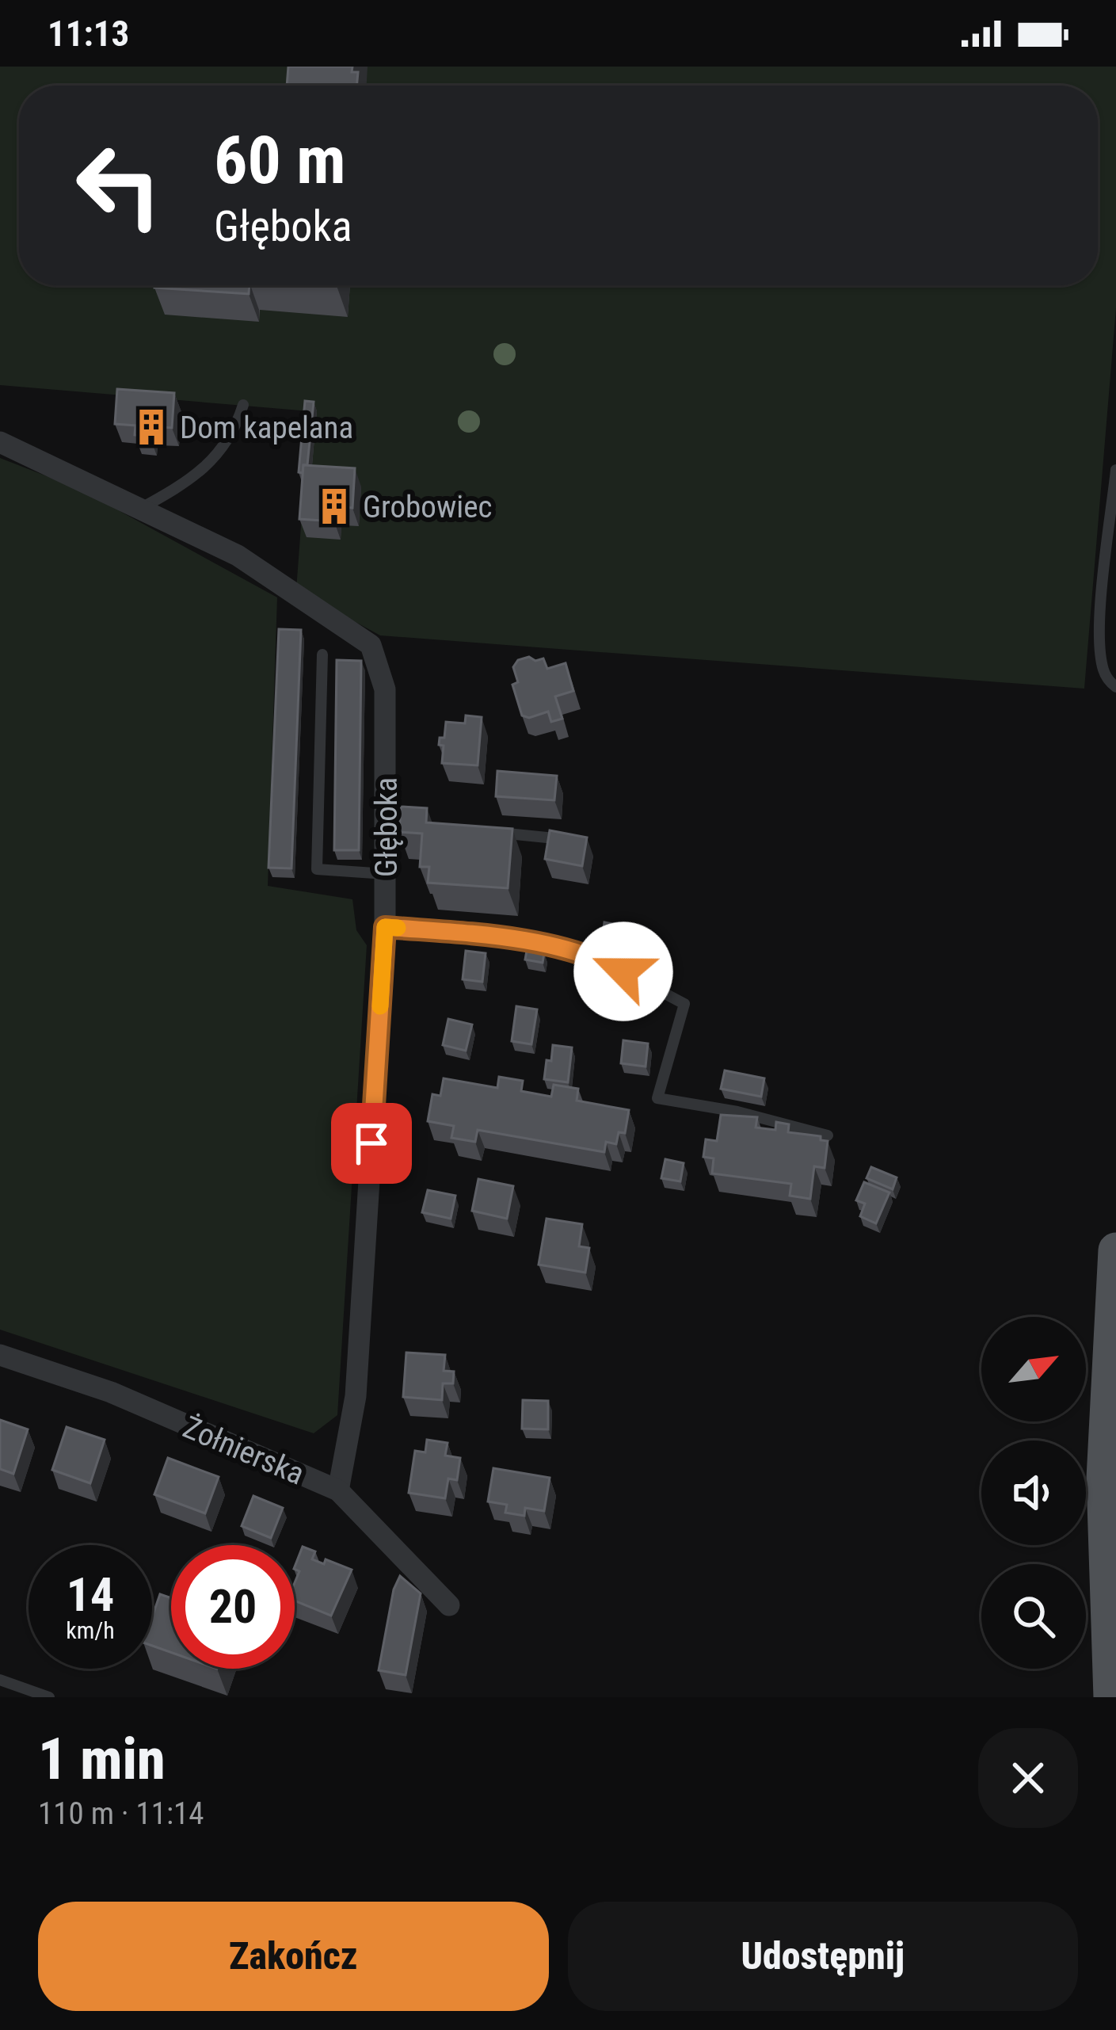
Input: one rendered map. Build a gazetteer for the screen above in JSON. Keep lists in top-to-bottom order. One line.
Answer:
{"streets":{"street":["Głęboka","Żołnierska"]},"crossings":[["Głęboka","Żołnierska"]],"places":{"building":["Dom kapelana","Grobowiec"]},"north":"top right","page":{"status":"11:13","turn":["60 m","Głęboka"],"speed":"14 km/h","limit":"20","heading":["1 min","110 m · 11:14"],"buttons":["Zakończ","Udostępnij"]}}
